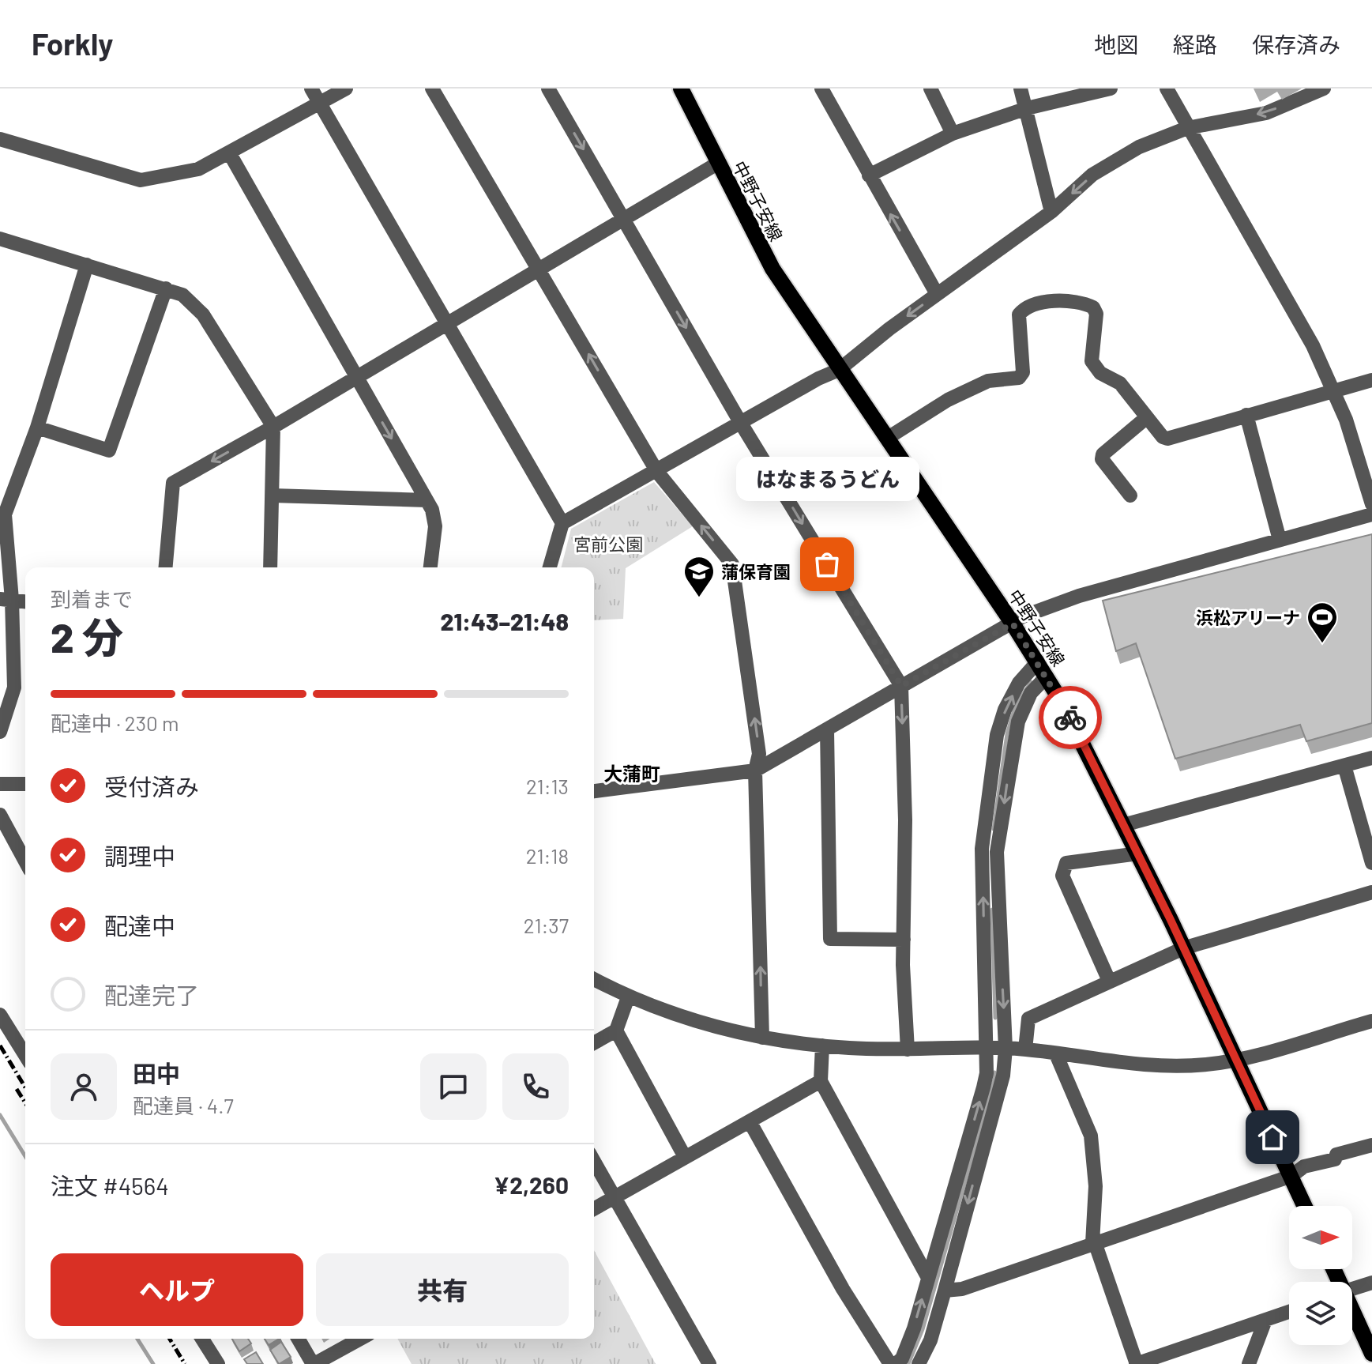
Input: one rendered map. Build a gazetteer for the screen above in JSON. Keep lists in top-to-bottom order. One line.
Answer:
{"streets":{"main road":["中野子安線"]},"districts":["大蒲町"],"parks":["宮前公園"],"places":{"other":["はなまるうどん"],"school or university":["蒲保育園"],"sports":["浜松アリーナ"]},"north":"right","page":{"header":"Forkly","nav":["地図","経路","保存済み"],"bubble":"はなまるうどん","heading":["2 分","到着まで","21:43–21:48"],"panel":["田中","配達員 · 4.7","注文 #4564","¥2,260"],"bar":"配達中 · 230 m","list":[["受付済み","21:13"],["調理中","21:18"],["配達中","21:37"],"配達完了"],"buttons":["ヘルプ","共有"]}}
